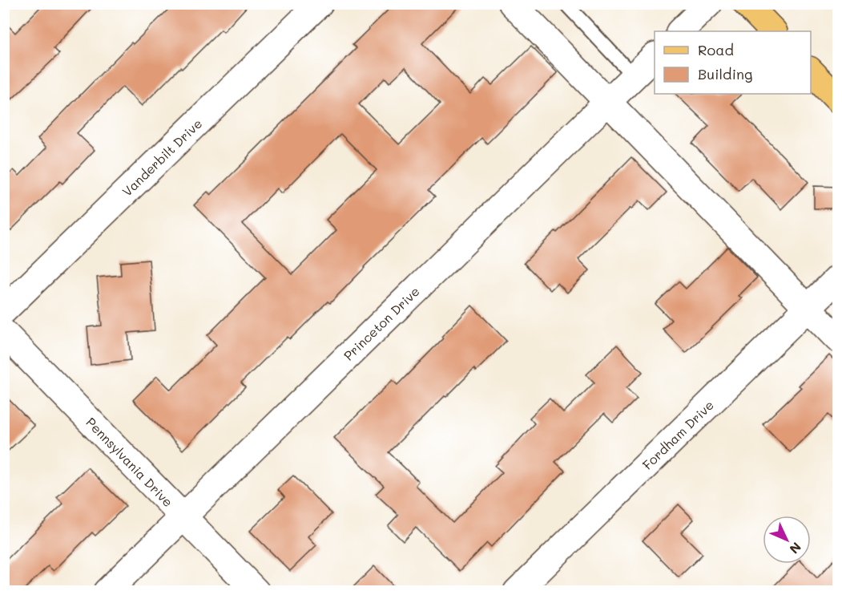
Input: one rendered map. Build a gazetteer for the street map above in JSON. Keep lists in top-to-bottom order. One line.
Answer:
{"streets":{"street":["Vanderbilt Drive","Princeton Drive","Fordham Drive","Pennsylvania Drive"]},"crossings":[["Princeton Drive","Pennsylvania Drive"]],"legend":["Road","Building"],"north":"bottom right"}
